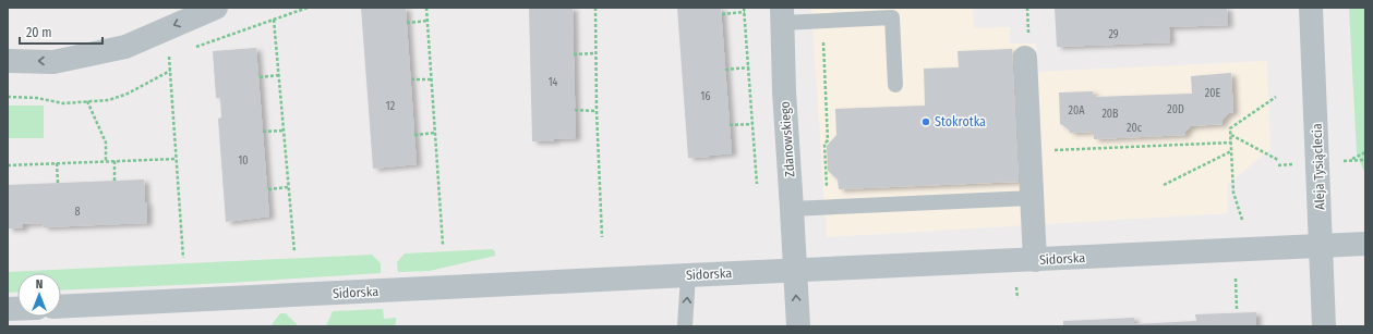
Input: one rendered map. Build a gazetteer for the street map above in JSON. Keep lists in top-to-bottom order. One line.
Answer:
{"streets":{"street":["Zdanowskiego","Aleja Tysiąclecia","Sidorska"]},"crossings":[["Zdanowskiego","Sidorska"],["Aleja Tysiąclecia","Sidorska"]],"places":["Stokrotka"],"house_numbers":["29","14","20E","16","12","20D","20A","20B","20c","10","8"],"scale_bar":"20 m","north":"top"}
